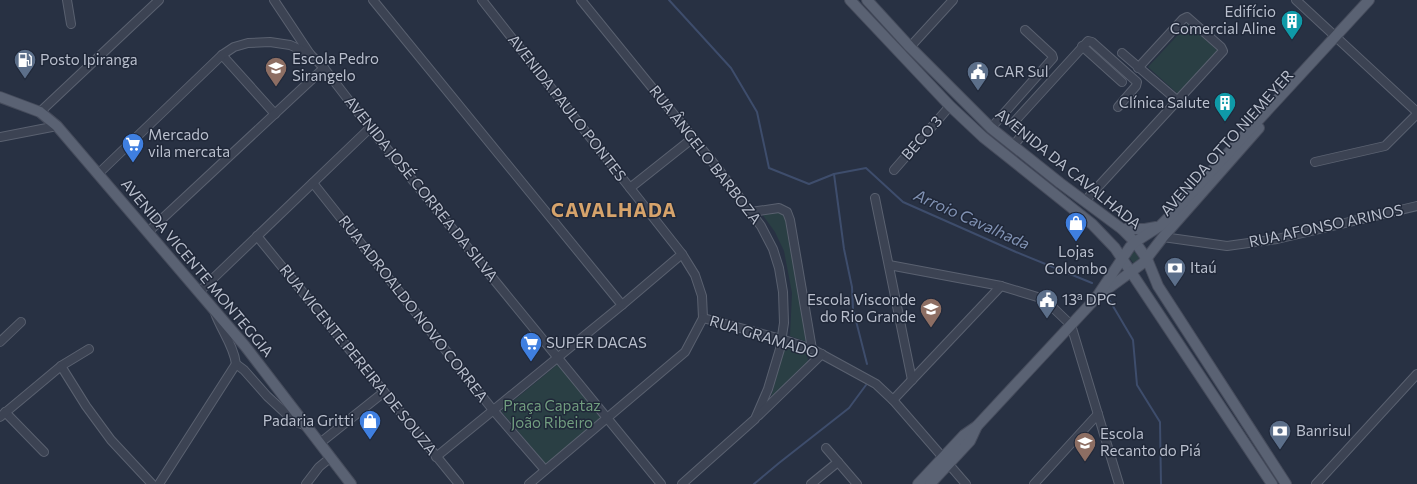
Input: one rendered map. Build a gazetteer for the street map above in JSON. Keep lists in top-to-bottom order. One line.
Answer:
{"streets":{"main road":["AVENIDA OTTO NIEMEYER","AVENIDA DA CAVALHADA","AVENIDA VICENTE MONTEGGIA"],"street":["AVENIDA PAULO PONTES","BECO 3","RUA ÂNGELO BARBOZA","AVENIDA JOSÉ CORREA DA SILVA","RUA AFONSO ARINOS","RUA ADROALDO NOVO CORREA","RUA GRAMADO","RUA VICENTE PEREIRA DE SOUZA"]},"crossings":[["AVENIDA PAULO PONTES","RUA GRAMADO"],["BECO 3","AVENIDA DA CAVALHADA"],["AVENIDA OTTO NIEMEYER","AVENIDA DA CAVALHADA"],["AVENIDA OTTO NIEMEYER","RUA AFONSO ARINOS"],["AVENIDA OTTO NIEMEYER","RUA GRAMADO"],["RUA ÂNGELO BARBOZA","RUA GRAMADO"],["AVENIDA JOSÉ CORREA DA SILVA","AVENIDA VICENTE MONTEGGIA"]],"districts":["CAVALHADA"],"water":["Arroio Cavalhada"],"parks":["Praça Capataz João Ribeiro"],"places":{"building":["Edifício Comercial Aline","Clínica Salute"],"fuel station":["Posto Ipiranga"],"school or university":["Escola Pedro Sirangelo","Escola Visconde do Rio Grande","Escola Recanto do Piá"],"public building":["CAR Sul","13ª DPC"],"supermarket":["Mercado vila mercata","SUPER DACAS"],"shop":["Lojas Colombo","Padaria Gritti"],"bank":["Itaú","Banrisul"]}}
